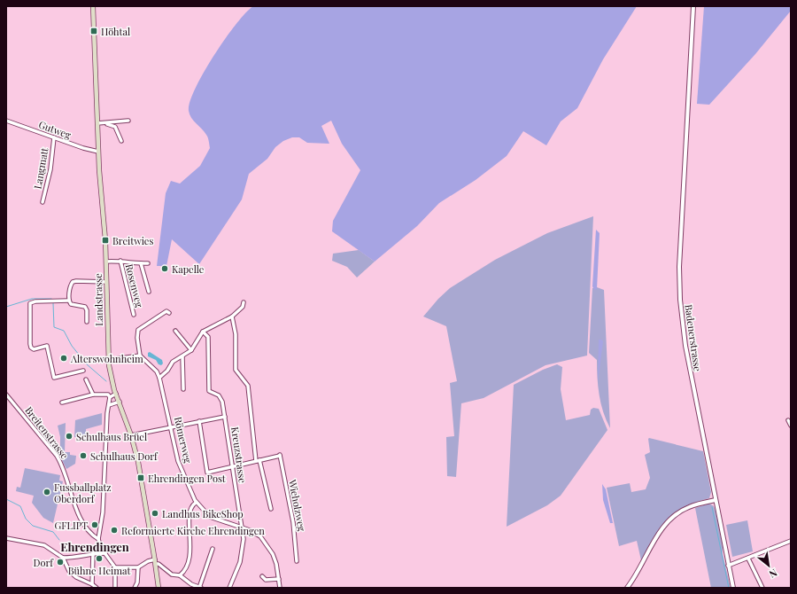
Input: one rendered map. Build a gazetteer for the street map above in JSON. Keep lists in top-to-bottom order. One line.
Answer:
{"streets":{"main road":["Landstrasse"],"street":["Gutweg","Langmatt","Rosenweg","Badenerstrasse","Breitenstrasse","Römerweg","Kreuzstrasse","Wieholzweg"]},"crossings":[["Gutweg","Langmatt"],["Gutweg","Landstrasse"],["Römerweg","Kreuzstrasse"]],"districts":["Ehrendingen"],"places":{"transit":["Höhtal","Breitwies","Ehrendingen Post"],"other":["Kapelle","Alterswohnheim","Schulhaus Brüel","Schulhaus Dorf","Fussballplatz Oberdorf","Landhus BikeShop","GFLIPT","Reformierte Kirche Ehrendingen","Bühne Heimat","Dorf"]},"north":"bottom right"}
